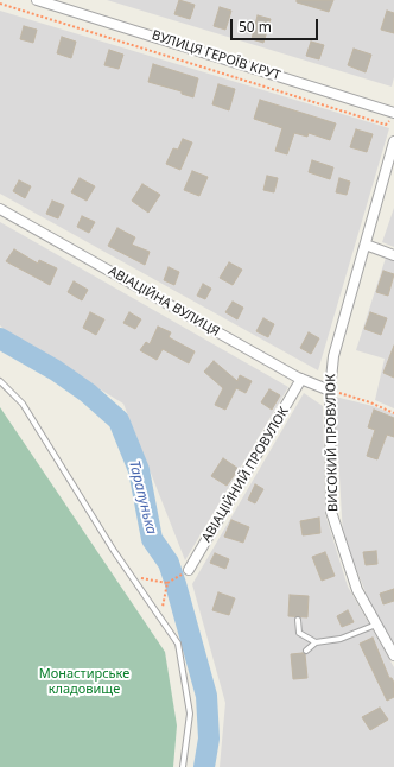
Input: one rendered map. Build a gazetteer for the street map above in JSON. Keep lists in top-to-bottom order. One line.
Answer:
{"streets":{"street":["ВУЛИЦЯ ГЕРОЇВ КРУТ","АВІАЦІЙНА ВУЛИЦЯ","ВИСОКИЙ ПРОВУЛОК","АВІАЦІЙНИЙ ПРОВУЛОК"]},"crossings":[["АВІАЦІЙНА ВУЛИЦЯ","ВИСОКИЙ ПРОВУЛОК"],["АВІАЦІЙНА ВУЛИЦЯ","АВІАЦІЙНИЙ ПРОВУЛОК"]],"water":["Тарапунька"],"parks":["Монастирське кладовище"],"scale_bar":"50 m"}
